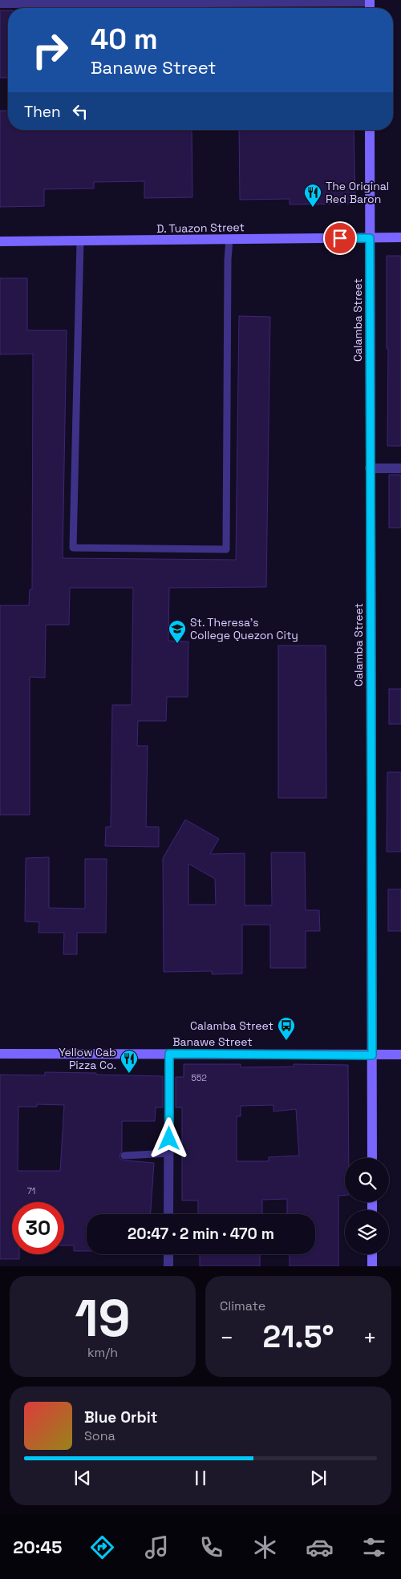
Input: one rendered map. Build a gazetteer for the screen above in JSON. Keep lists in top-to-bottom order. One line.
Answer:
{"streets":{"street":["D. Tuazon Street","Calamba Street","Banawe Street"]},"crossings":[["D. Tuazon Street","Calamba Street"],["Calamba Street","Banawe Street"]],"places":{"restaurant":["The Original Red Baron","Yellow Cab Pizza Co."],"school or university":["St. Theresa's College Quezon City"],"bus stop":["Calamba Street"]},"house_numbers":["552","71"],"page":{"turn":["40 m","Banawe Street"],"then":"Then","limit":"30","trip":"20:47 · 2 min · 470 m","tile":[["19","km/h"],"Climate"],"heat":["−","21.5°","+"],"song":["Blue Orbit","Sona"],"tabs":"20:45"}}
